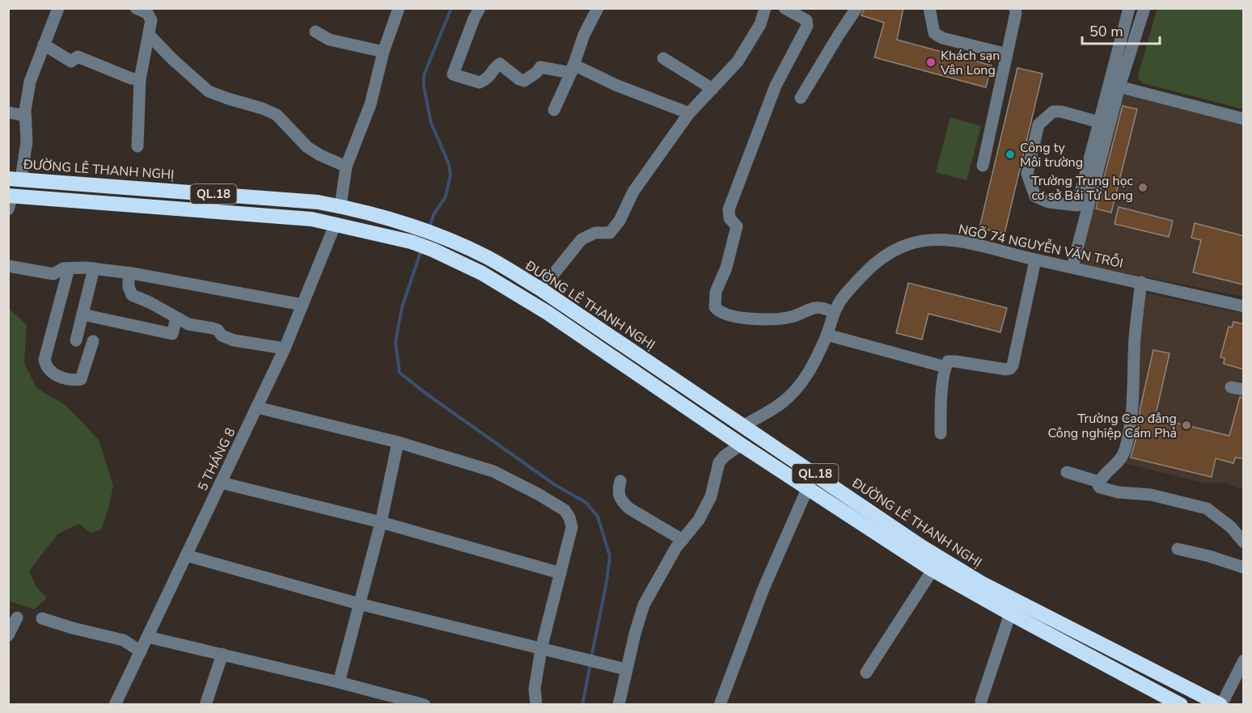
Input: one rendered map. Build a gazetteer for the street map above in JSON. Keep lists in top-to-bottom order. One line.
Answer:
{"streets":{"highway":["ĐƯỜNG LÊ THANH NGHỊ","QL.18"],"street":["NGÕ 74 NGUYỄN VĂN TRỖI","5 THÁNG 8"]},"crossings":[["ĐƯỜNG LÊ THANH NGHỊ","NGÕ 74 NGUYỄN VĂN TRỖI"],["QL.18","5 THÁNG 8"]],"places":["Khách sạn Vân Long","Công ty Môi trường","Trường Trung học cơ sở Bái Tử Long","Trường Cao đẳng Công nghiệp Cẩm Phả"],"scale_bar":"50 m"}
